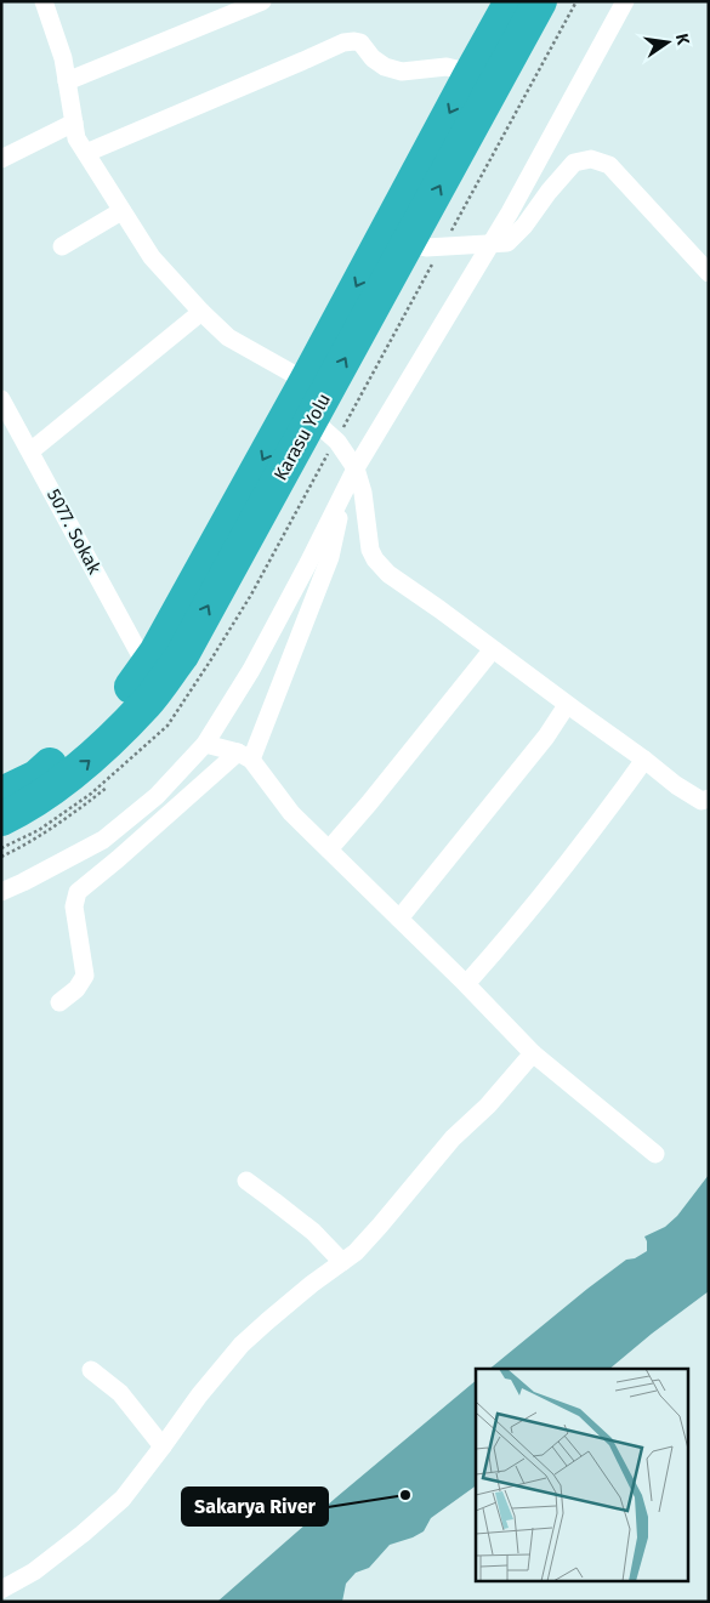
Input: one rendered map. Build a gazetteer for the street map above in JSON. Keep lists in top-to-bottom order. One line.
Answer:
{"streets":{"highway":["Karasu Yolu"],"street":["5077. Sokak"]},"crossings":[["Karasu Yolu","5077. Sokak"]],"places":["Sakarya River"],"north":"right"}
